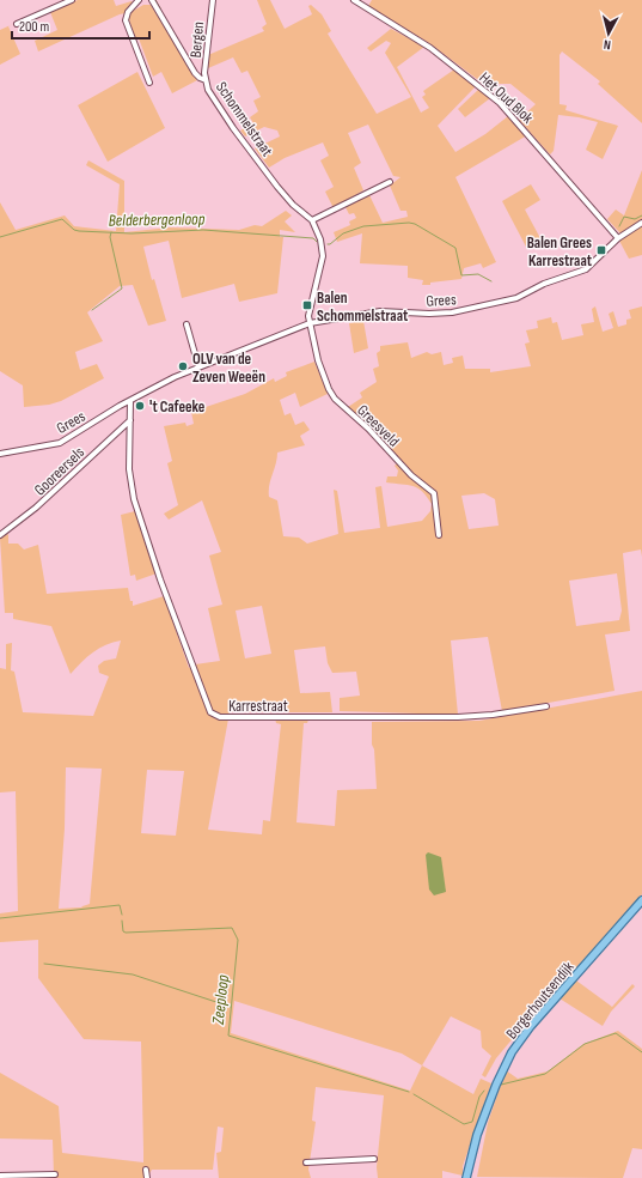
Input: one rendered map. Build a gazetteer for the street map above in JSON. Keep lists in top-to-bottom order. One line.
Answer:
{"streets":{"main road":["Borgerhoutsendijk"],"street":["Bergen","Het Oud Blok","Schommelstraat","Grees","Greesveld","Gooreersels","Karrestraat"]},"crossings":[["Bergen","Schommelstraat"],["Het Oud Blok","Grees"],["Schommelstraat","Grees"],["Schommelstraat","Greesveld"],["Grees","Greesveld"],["Grees","Karrestraat"],["Gooreersels","Karrestraat"]],"water":["Belderbergenloop","Zeeploop"],"places":{"transit":["Balen Grees Karrestraat","Balen Schommelstraat"],"other":["OLV van de Zeven Weeën","'t Cafeeke"]},"scale_bar":"200 m","north":"bottom"}
